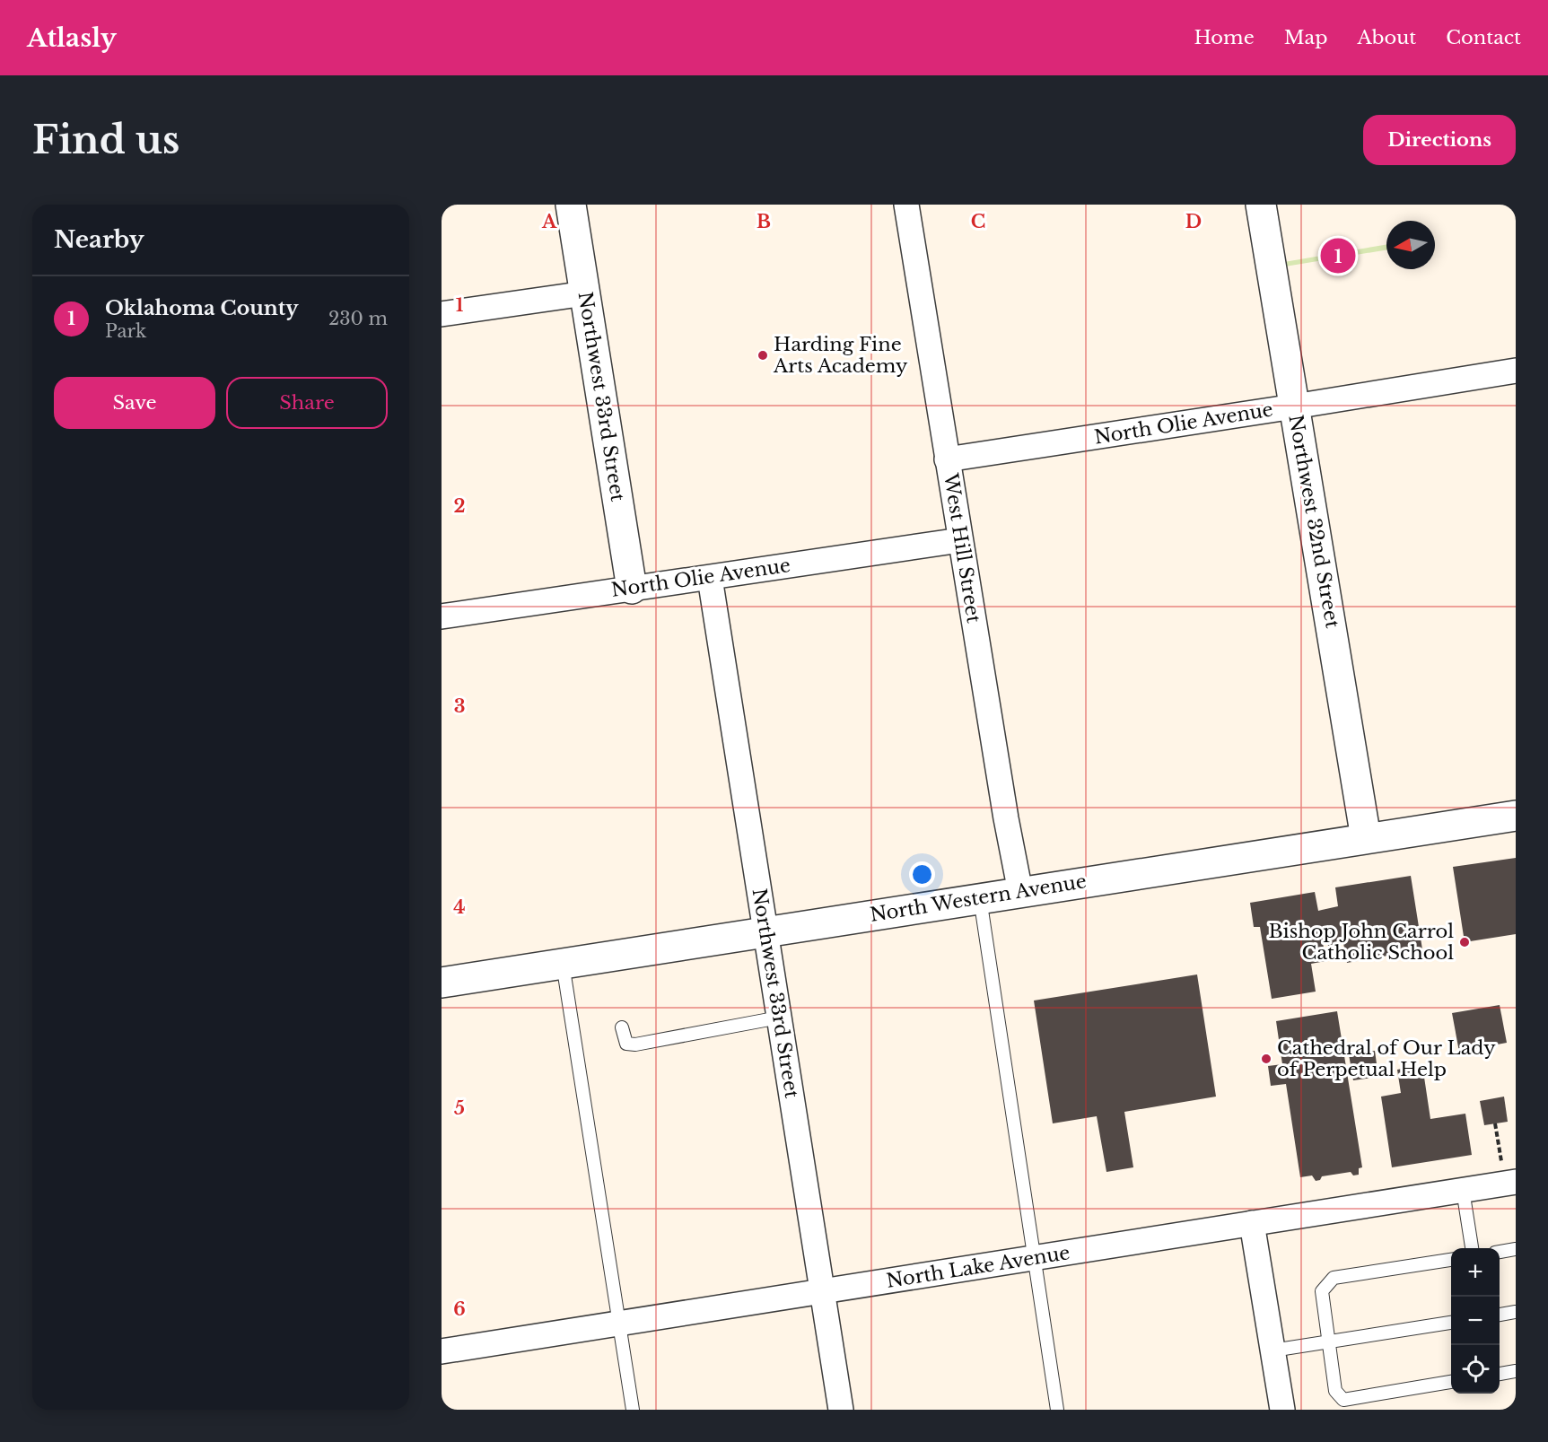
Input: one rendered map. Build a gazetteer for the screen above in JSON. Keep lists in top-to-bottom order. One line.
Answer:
{"streets":{"street":["Northwest 33rd Street","North Olie Avenue","Northwest 32nd Street","West Hill Street","North Western Avenue","North Lake Avenue"]},"crossings":[["Northwest 33rd Street","North Olie Avenue"],["Northwest 33rd Street","North Western Avenue"],["Northwest 33rd Street","North Lake Avenue"],["North Olie Avenue","Northwest 32nd Street"],["North Olie Avenue","West Hill Street"],["Northwest 32nd Street","North Western Avenue"],["West Hill Street","North Western Avenue"]],"places":["Harding Fine Arts Academy","Bishop John Carrol Catholic School","Cathedral of Our Lady of Perpetual Help"],"north":"left","page":{"header":"Atlasly","nav":["Home","Map","About","Contact"],"buttons":["Directions",["Save","Share"]],"title":"Find us","heading":"Nearby","pins":"1","list":[{"mark":"1","name":"Oklahoma County","note":"Park","value":"230 m"}],"map_buttons":["+","−"]},"grid":{"columns":["A","B","C","D"],"rows":["1","2","3","4","5","6"]}}
